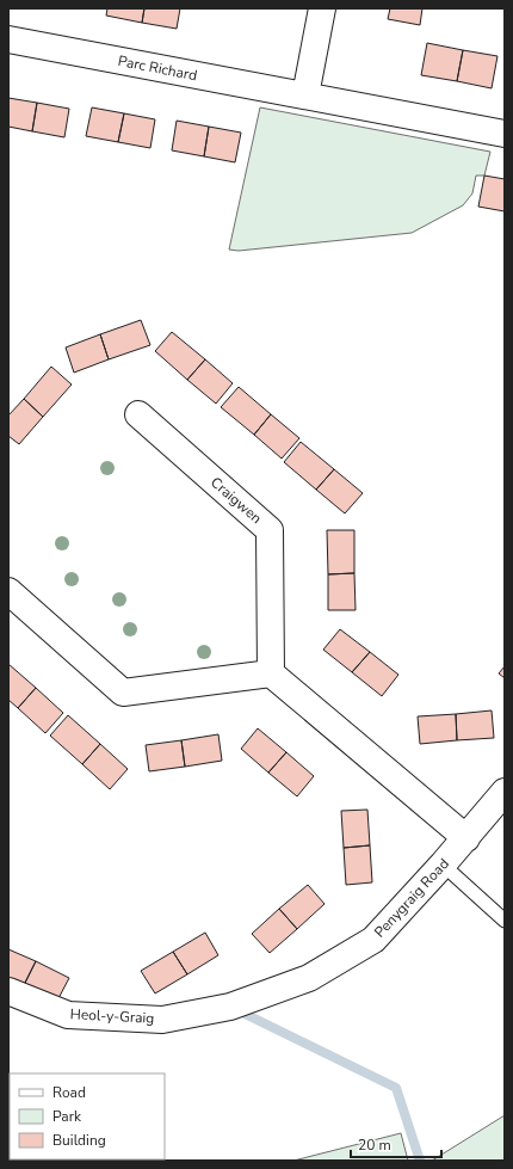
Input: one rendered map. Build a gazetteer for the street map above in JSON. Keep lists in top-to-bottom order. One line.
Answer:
{"streets":{"street":["Parc Richard","Craigwen","Penygraig Road","Heol-y-Graig"]},"crossings":[["Penygraig Road","Heol-y-Graig"]],"legend":["Road","Park","Building"],"scale_bar":"20 m"}
